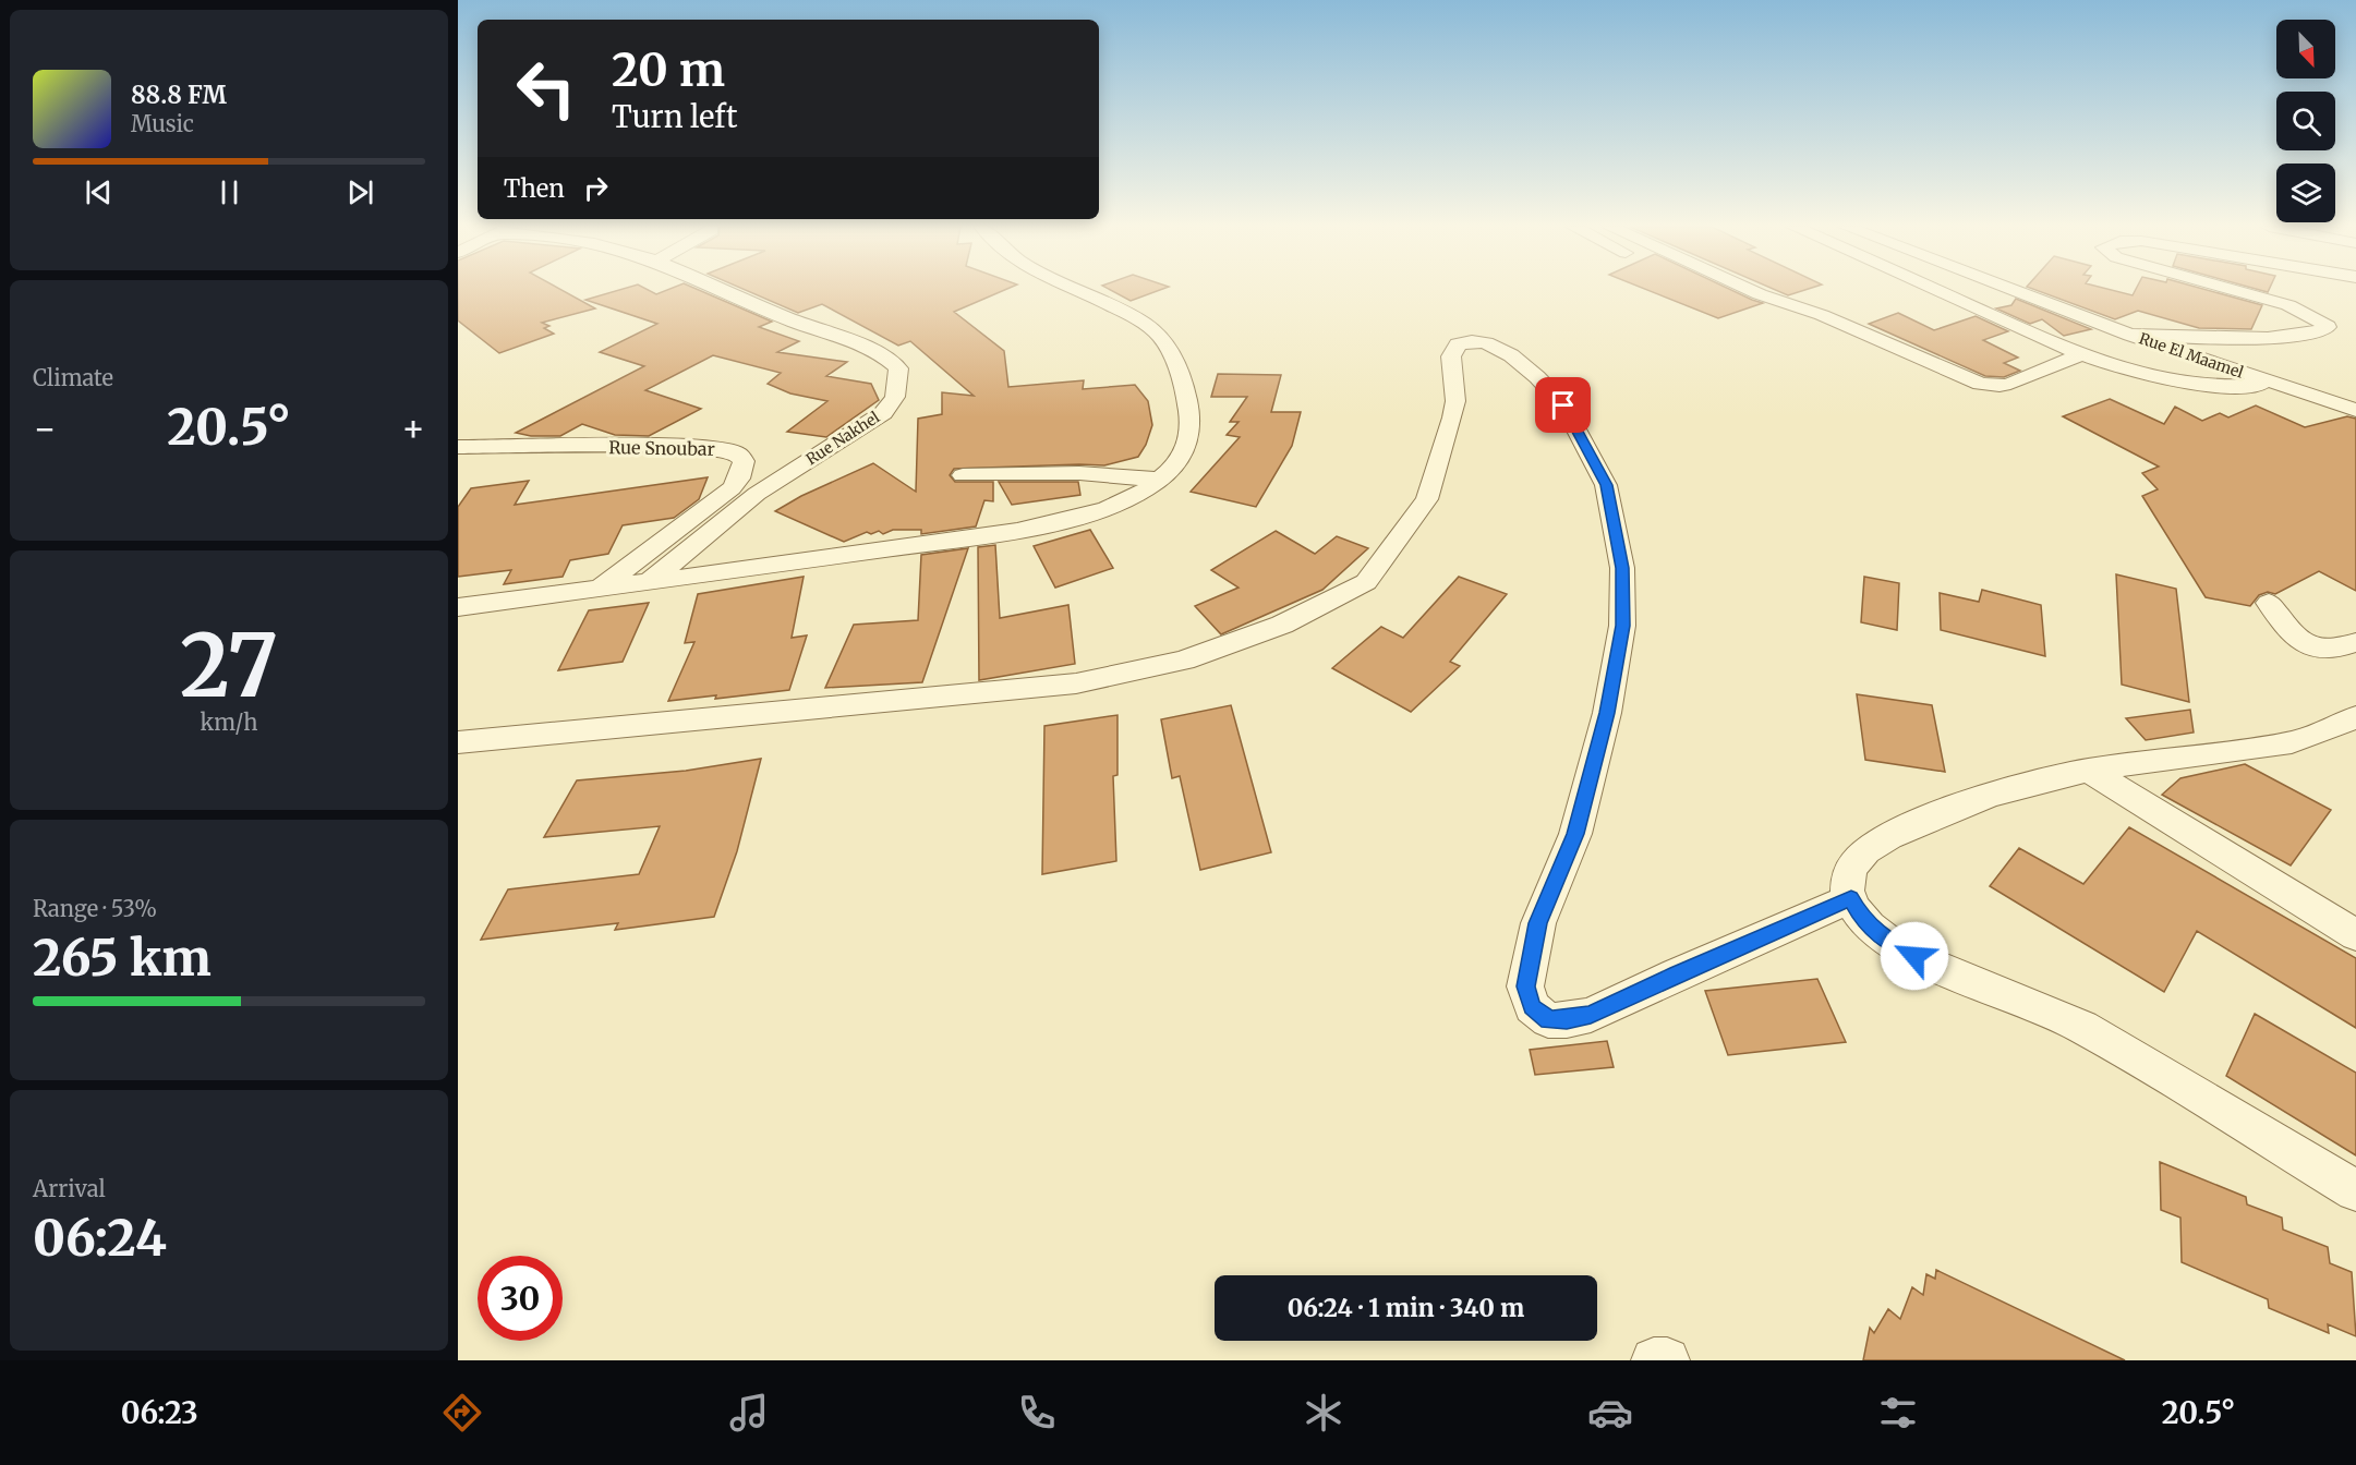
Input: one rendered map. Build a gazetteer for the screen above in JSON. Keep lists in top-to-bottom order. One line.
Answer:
{"streets":{"street":["Rue El Maamel","Rue Nakhel","Rue Snoubar"]},"north":"bottom right","page":{"turn":["20 m","Turn left"],"song":["88.8 FM","Music"],"then":"Then","tile":["Climate",["27","km/h"],["Range · 53%","265 km"],["Arrival","06:24"]],"heat":["−","20.5°","+"],"limit":"30","trip":"06:24 · 1 min · 340 m","tabs":["06:23","20.5°"]}}
